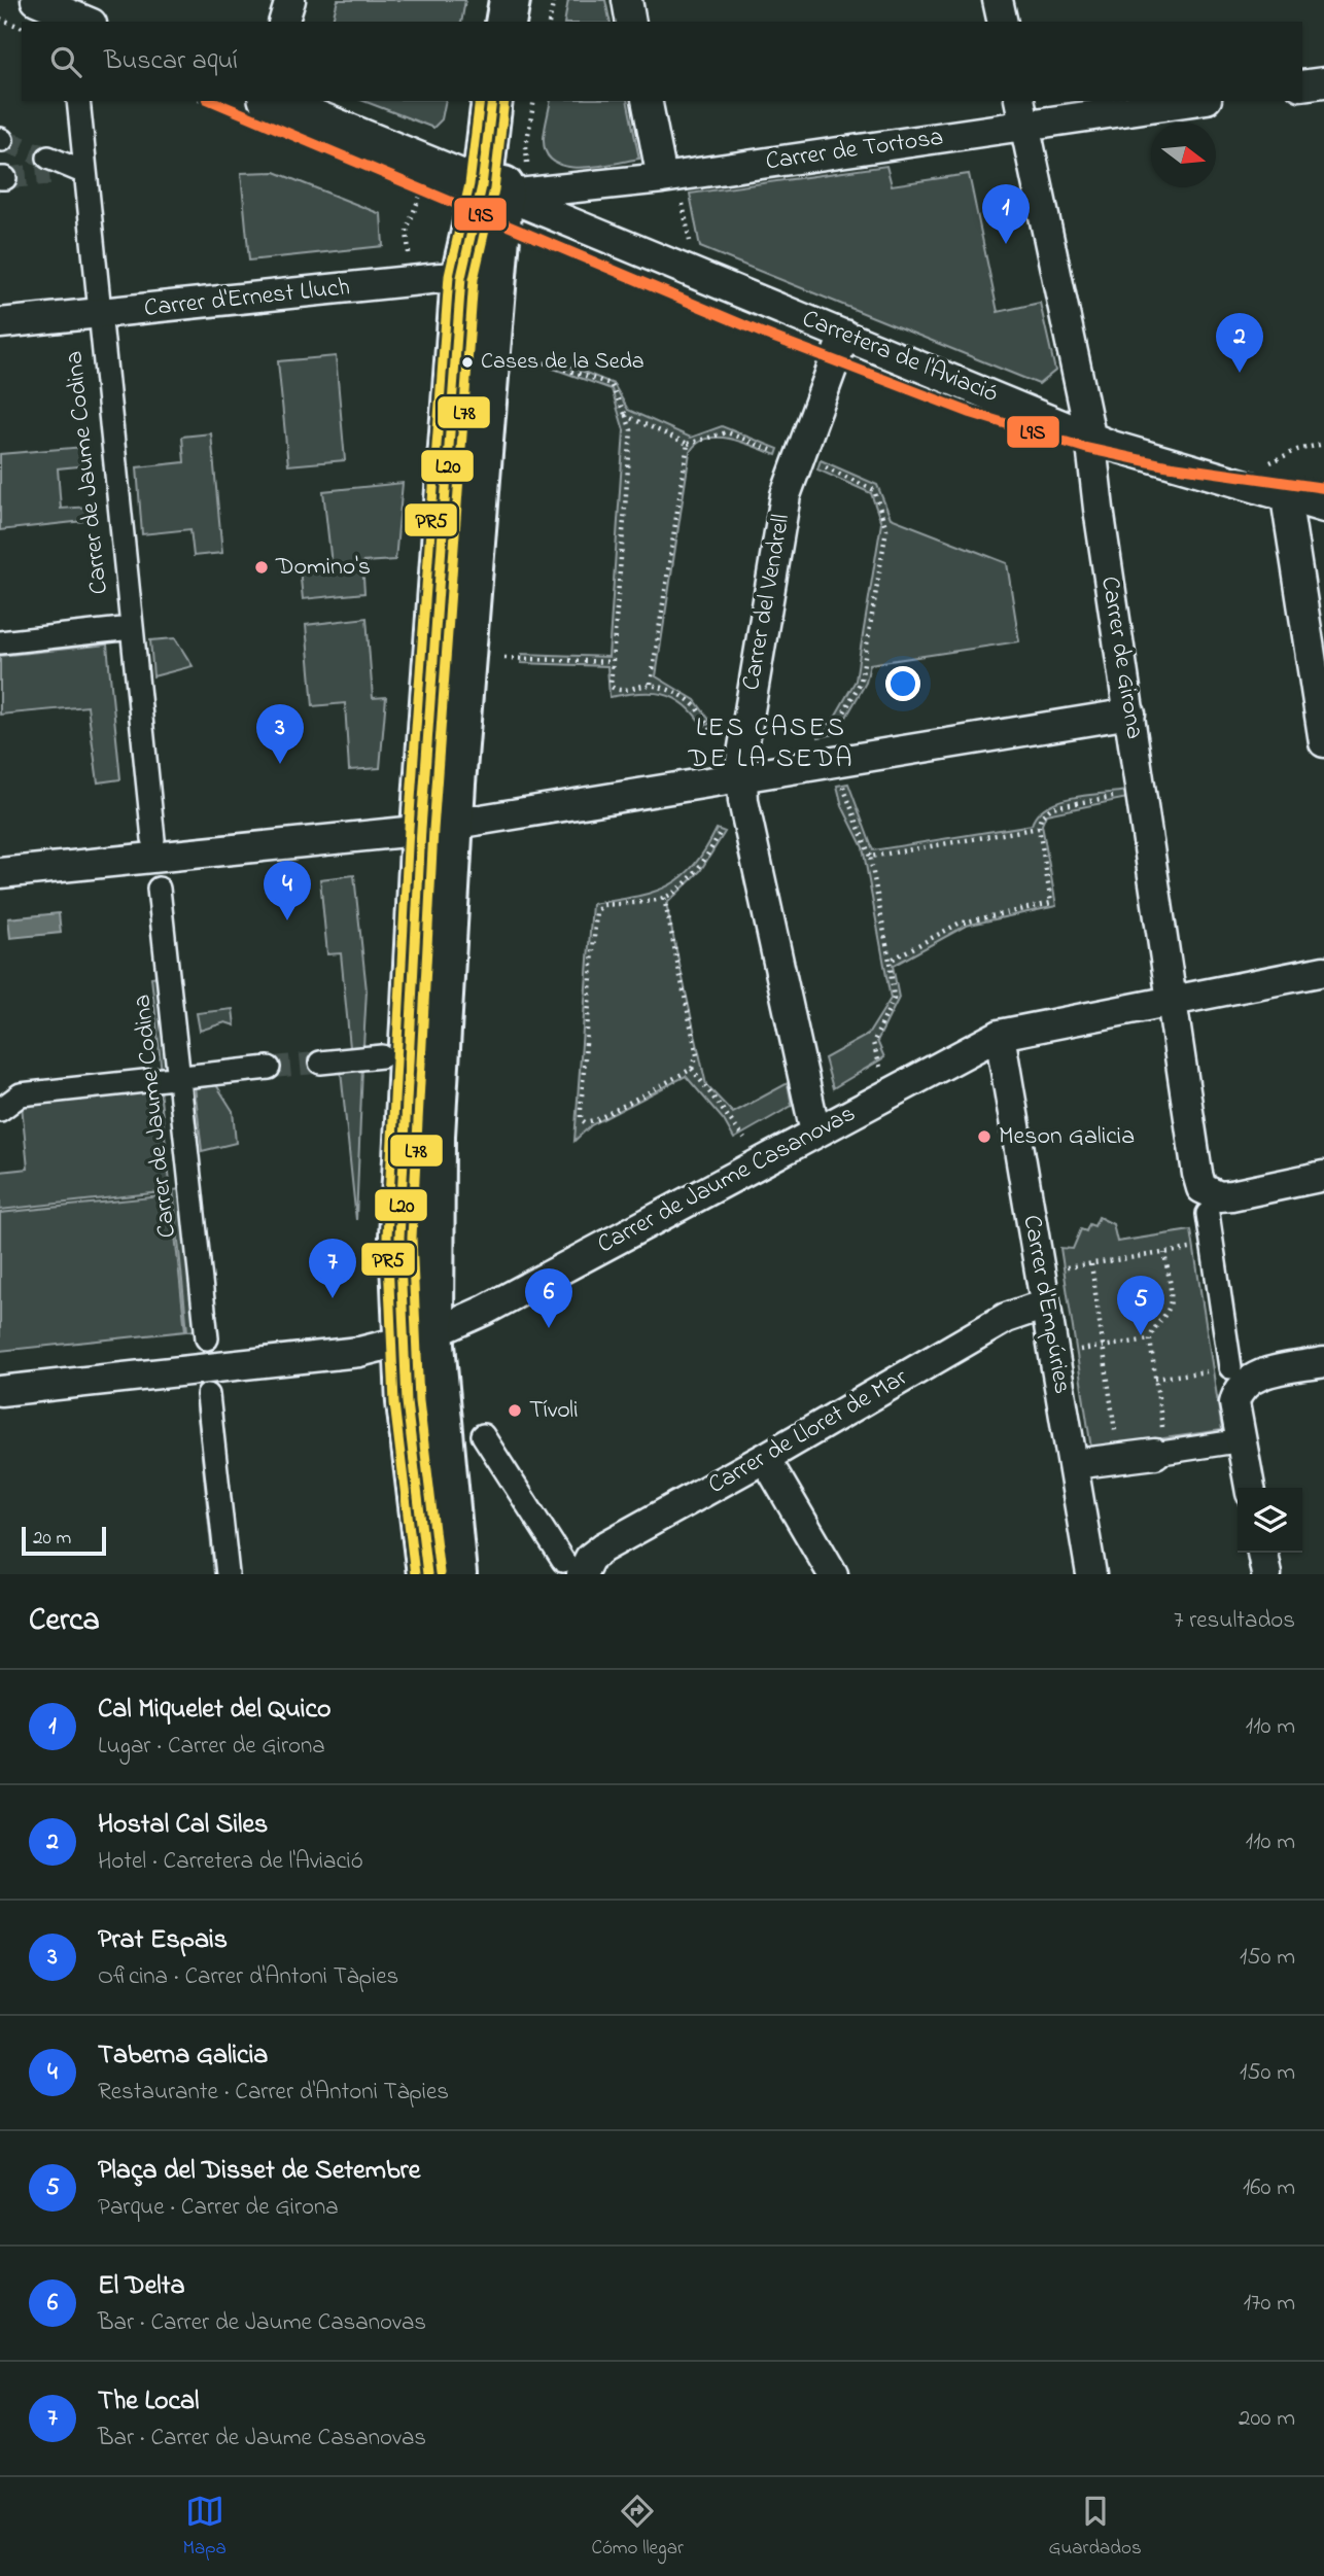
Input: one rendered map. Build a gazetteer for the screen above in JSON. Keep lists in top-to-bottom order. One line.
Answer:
{"streets":{"street":["Carrer de Tortosa","Carrer d'Ernest Lluch","Carretera de l'Aviació","Carrer de Jaume Codina","Carrer del Vendrell","Carrer de Girona","Carrer de Jaume Casanovas","Carrer d'Empúries","Carrer de Lloret de Mar"]},"crossings":[["Carrer de Tortosa","Carretera de l'Aviació"],["Carrer de Tortosa","Carrer de Girona"],["Carrer d'Ernest Lluch","Carrer de Jaume Codina"],["Carretera de l'Aviació","Carrer del Vendrell"],["Carretera de l'Aviació","Carrer de Girona"],["Carrer del Vendrell","Carrer de Jaume Casanovas"],["Carrer de Girona","Carrer de Jaume Casanovas"],["Carrer de Jaume Casanovas","Carrer d'Empúries"],["Carrer d'Empúries","Carrer de Lloret de Mar"]],"districts":["LES CASES DE LA SEDA"],"places":["Cases de la Seda","Domino's","Meson Galicia","Tívoli"],"lines":["transit line L9S","transit line L20","transit line L78","transit line PR5"],"scale_bar":"20 m","north":"right","page":{"search":"Buscar aquí","pins":["1","2","3","4","7","6","5"],"scale":"20 m","heading":["Cerca","7 resultados"],"list":[{"mark":"1","name":"Cal Miquelet del Quico","note":"Lugar · Carrer de Girona","value":"110 m"},{"mark":"2","name":"Hostal Cal Siles","note":"Hotel · Carretera de l'Aviació","value":"110 m"},{"mark":"3","name":"Prat Espais","note":"Oficina · Carrer d'Antoni Tàpies","value":"150 m"},{"mark":"4","name":"Taberna Galicia","note":"Restaurante · Carrer d'Antoni Tàpies","value":"150 m"},{"mark":"5","name":"Plaça del Disset de Setembre","note":"Parque · Carrer de Girona","value":"160 m"},{"mark":"6","name":"El Delta","note":"Bar · Carrer de Jaume Casanovas","value":"170 m"},{"mark":"7","name":"The Local","note":"Bar · Carrer de Jaume Casanovas","value":"200 m"}],"nav":["Mapa","Cómo llegar","Guardados"]}}
